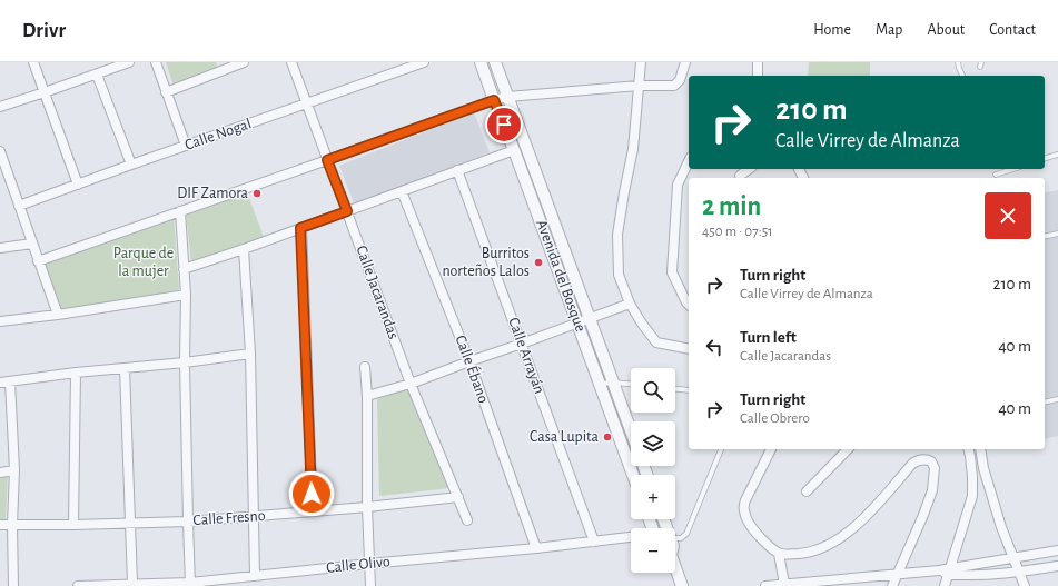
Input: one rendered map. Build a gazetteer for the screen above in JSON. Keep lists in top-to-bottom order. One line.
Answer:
{"streets":{"street":["Calle Nogal","Avenida del Bosque","Calle Jacarandas","Calle Arrayán","Calle Ébano","Calle Fresno","Calle Olivo"]},"crossings":[["Calle Nogal","Calle Jacarandas"],["Calle Jacarandas","Calle Fresno"],["Calle Arrayán","Calle Olivo"],["Calle Ébano","Calle Olivo"]],"parks":["Parque de la mujer"],"places":["DIF Zamora","Burritos norteños Lalos","Casa Lupita"],"page":{"header":"Drivr","nav":["Home","Map","About","Contact"],"turn":["210 m","Calle Virrey de Almanza"],"heading":["2 min","450 m · 07:51"],"list":[{"name":"Turn right","note":"Calle Virrey de Almanza","value":"210 m"},{"name":"Turn left","note":"Calle Jacarandas","value":"40 m"},{"name":"Turn right","note":"Calle Obrero","value":"40 m"}],"map_buttons":["+","−"]}}
